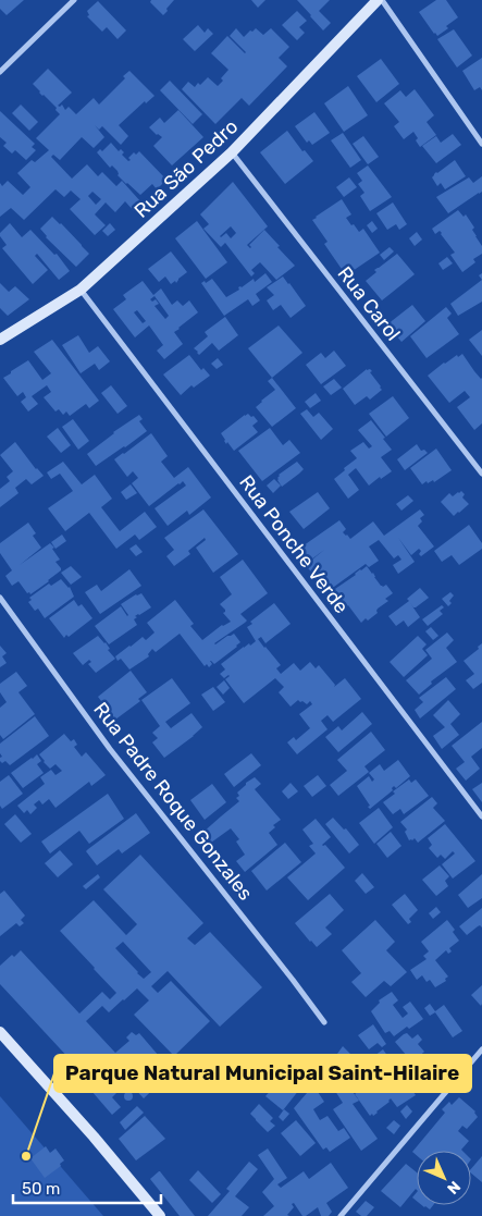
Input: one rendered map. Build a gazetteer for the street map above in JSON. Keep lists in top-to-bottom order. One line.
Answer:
{"streets":{"street":["Rua São Pedro","Rua Carol","Rua Ponche Verde","Rua Padre Roque Gonzales"]},"crossings":[["Rua São Pedro","Rua Carol"],["Rua São Pedro","Rua Ponche Verde"]],"places":["Parque Natural Municipal Saint-Hilaire"],"scale_bar":"50 m","north":"bottom right"}
